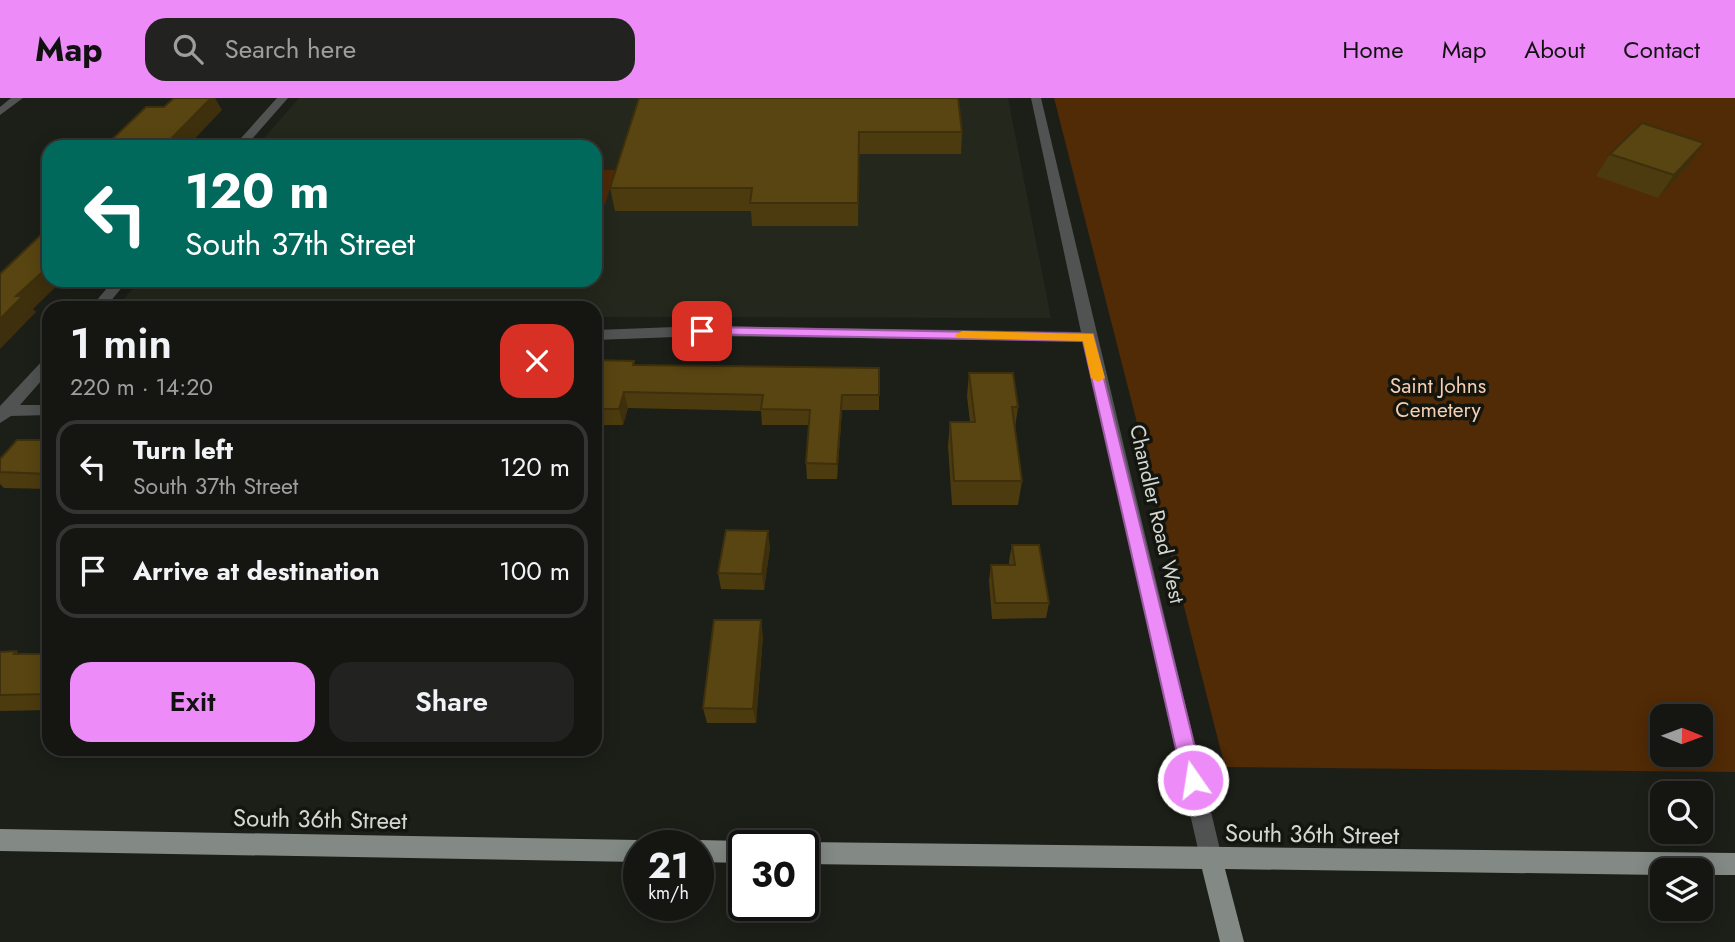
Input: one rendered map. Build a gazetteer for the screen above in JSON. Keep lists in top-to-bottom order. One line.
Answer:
{"streets":{"main road":["Chandler Road West","South 36th Street"]},"crossings":[["Chandler Road West","South 36th Street"]],"parks":["Saint Johns Cemetery"],"north":"right","page":{"header":"Map","search":"Search here","nav":["Home","Map","About","Contact"],"turn":["120 m","South 37th Street"],"heading":["1 min","220 m · 14:20"],"list":[{"name":"Turn left","note":"South 37th Street","value":"120 m"},{"name":"Arrive at destination","value":"100 m"}],"buttons":["Exit","Share"],"speed":"21 km/h","limit":"30"}}
